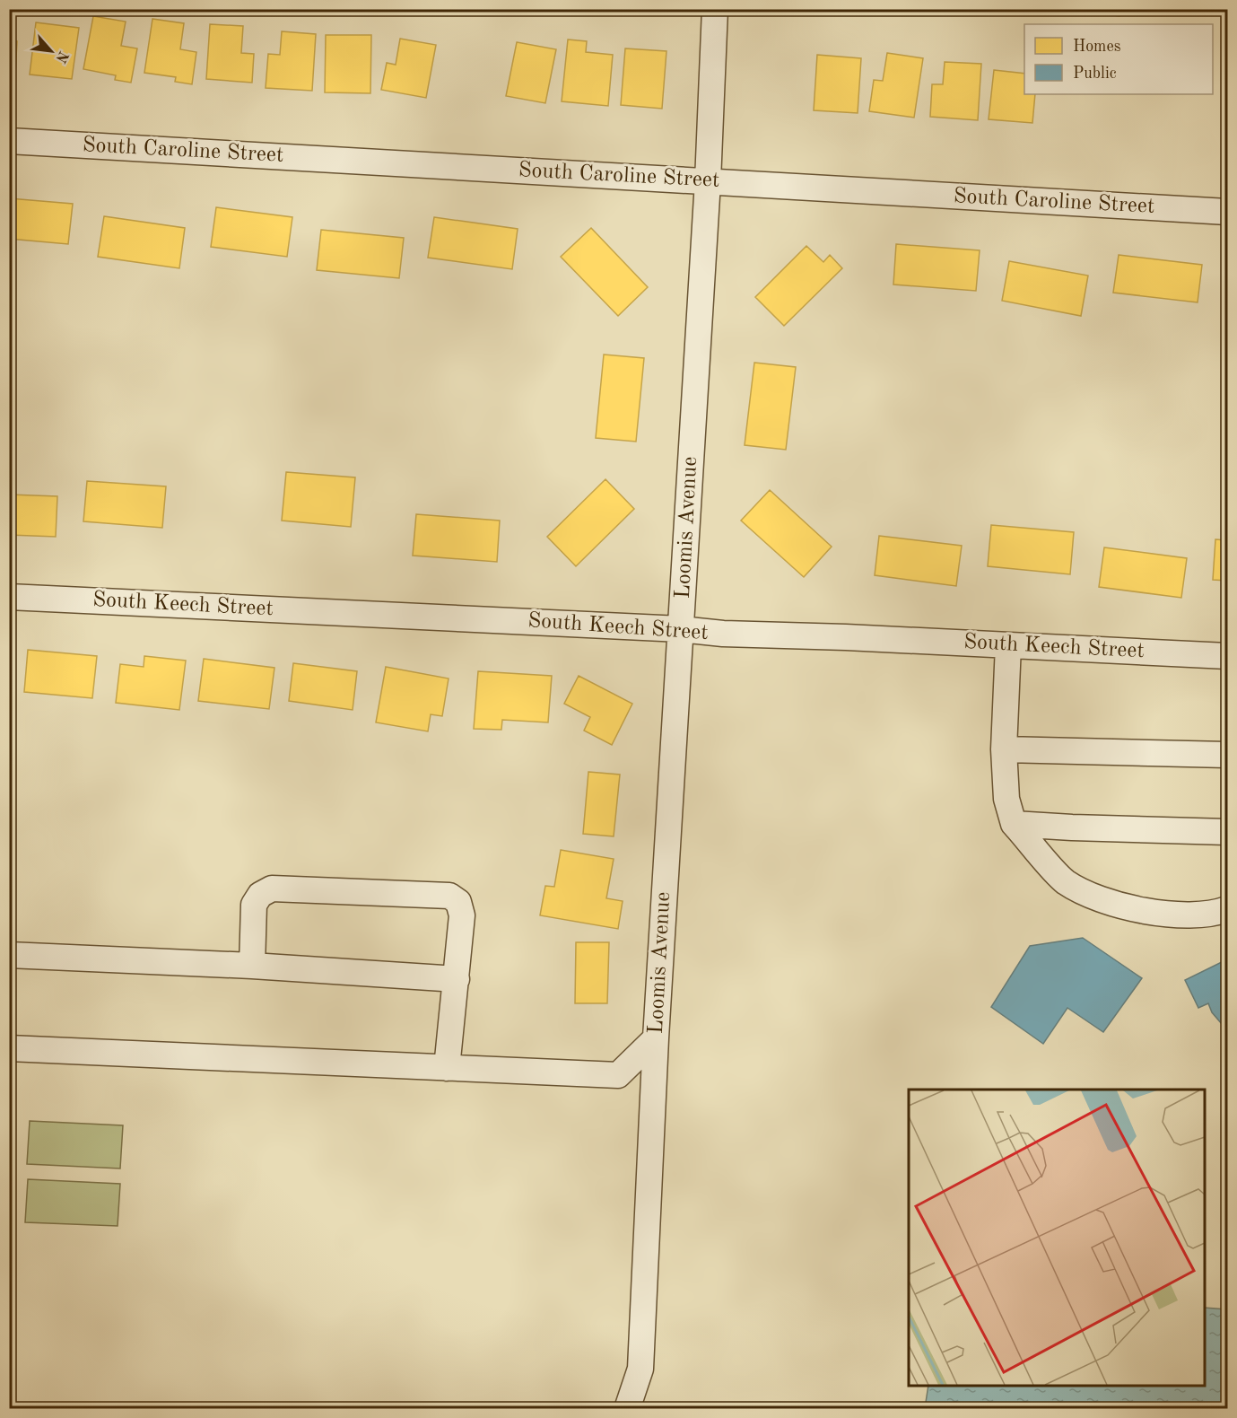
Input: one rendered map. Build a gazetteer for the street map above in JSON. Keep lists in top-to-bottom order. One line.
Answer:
{"streets":{"street":["South Caroline Street","Loomis Avenue","South Keech Street"]},"crossings":[["South Caroline Street","Loomis Avenue"],["Loomis Avenue","South Keech Street"]],"legend":["Homes","Public"],"north":"bottom right"}
